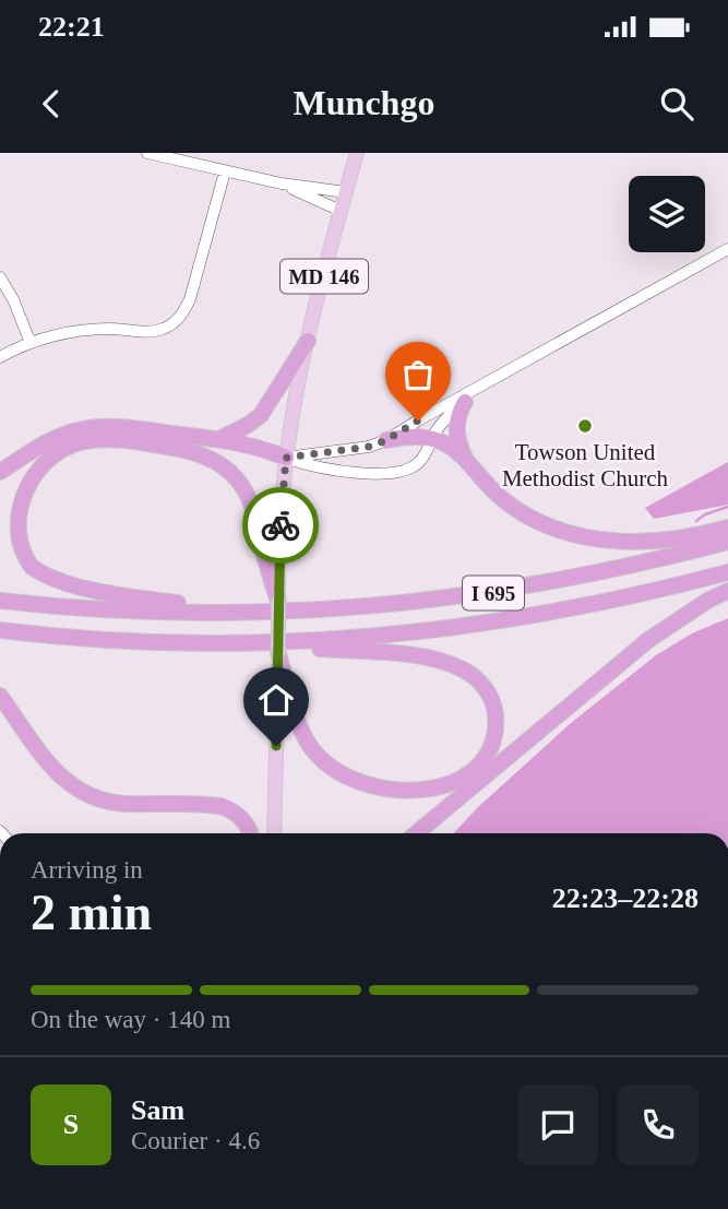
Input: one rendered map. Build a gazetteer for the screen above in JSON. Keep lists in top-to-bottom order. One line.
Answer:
{"streets":{"highway":["I 695"],"main road":["MD 146"]},"places":["Towson United Methodist Church"],"page":{"status":"22:21","header":"Munchgo","heading":["2 min","Arriving in","22:23–22:28"],"panel":["Sam","Courier · 4.6"],"bar":"On the way · 140 m","round":"S"}}
